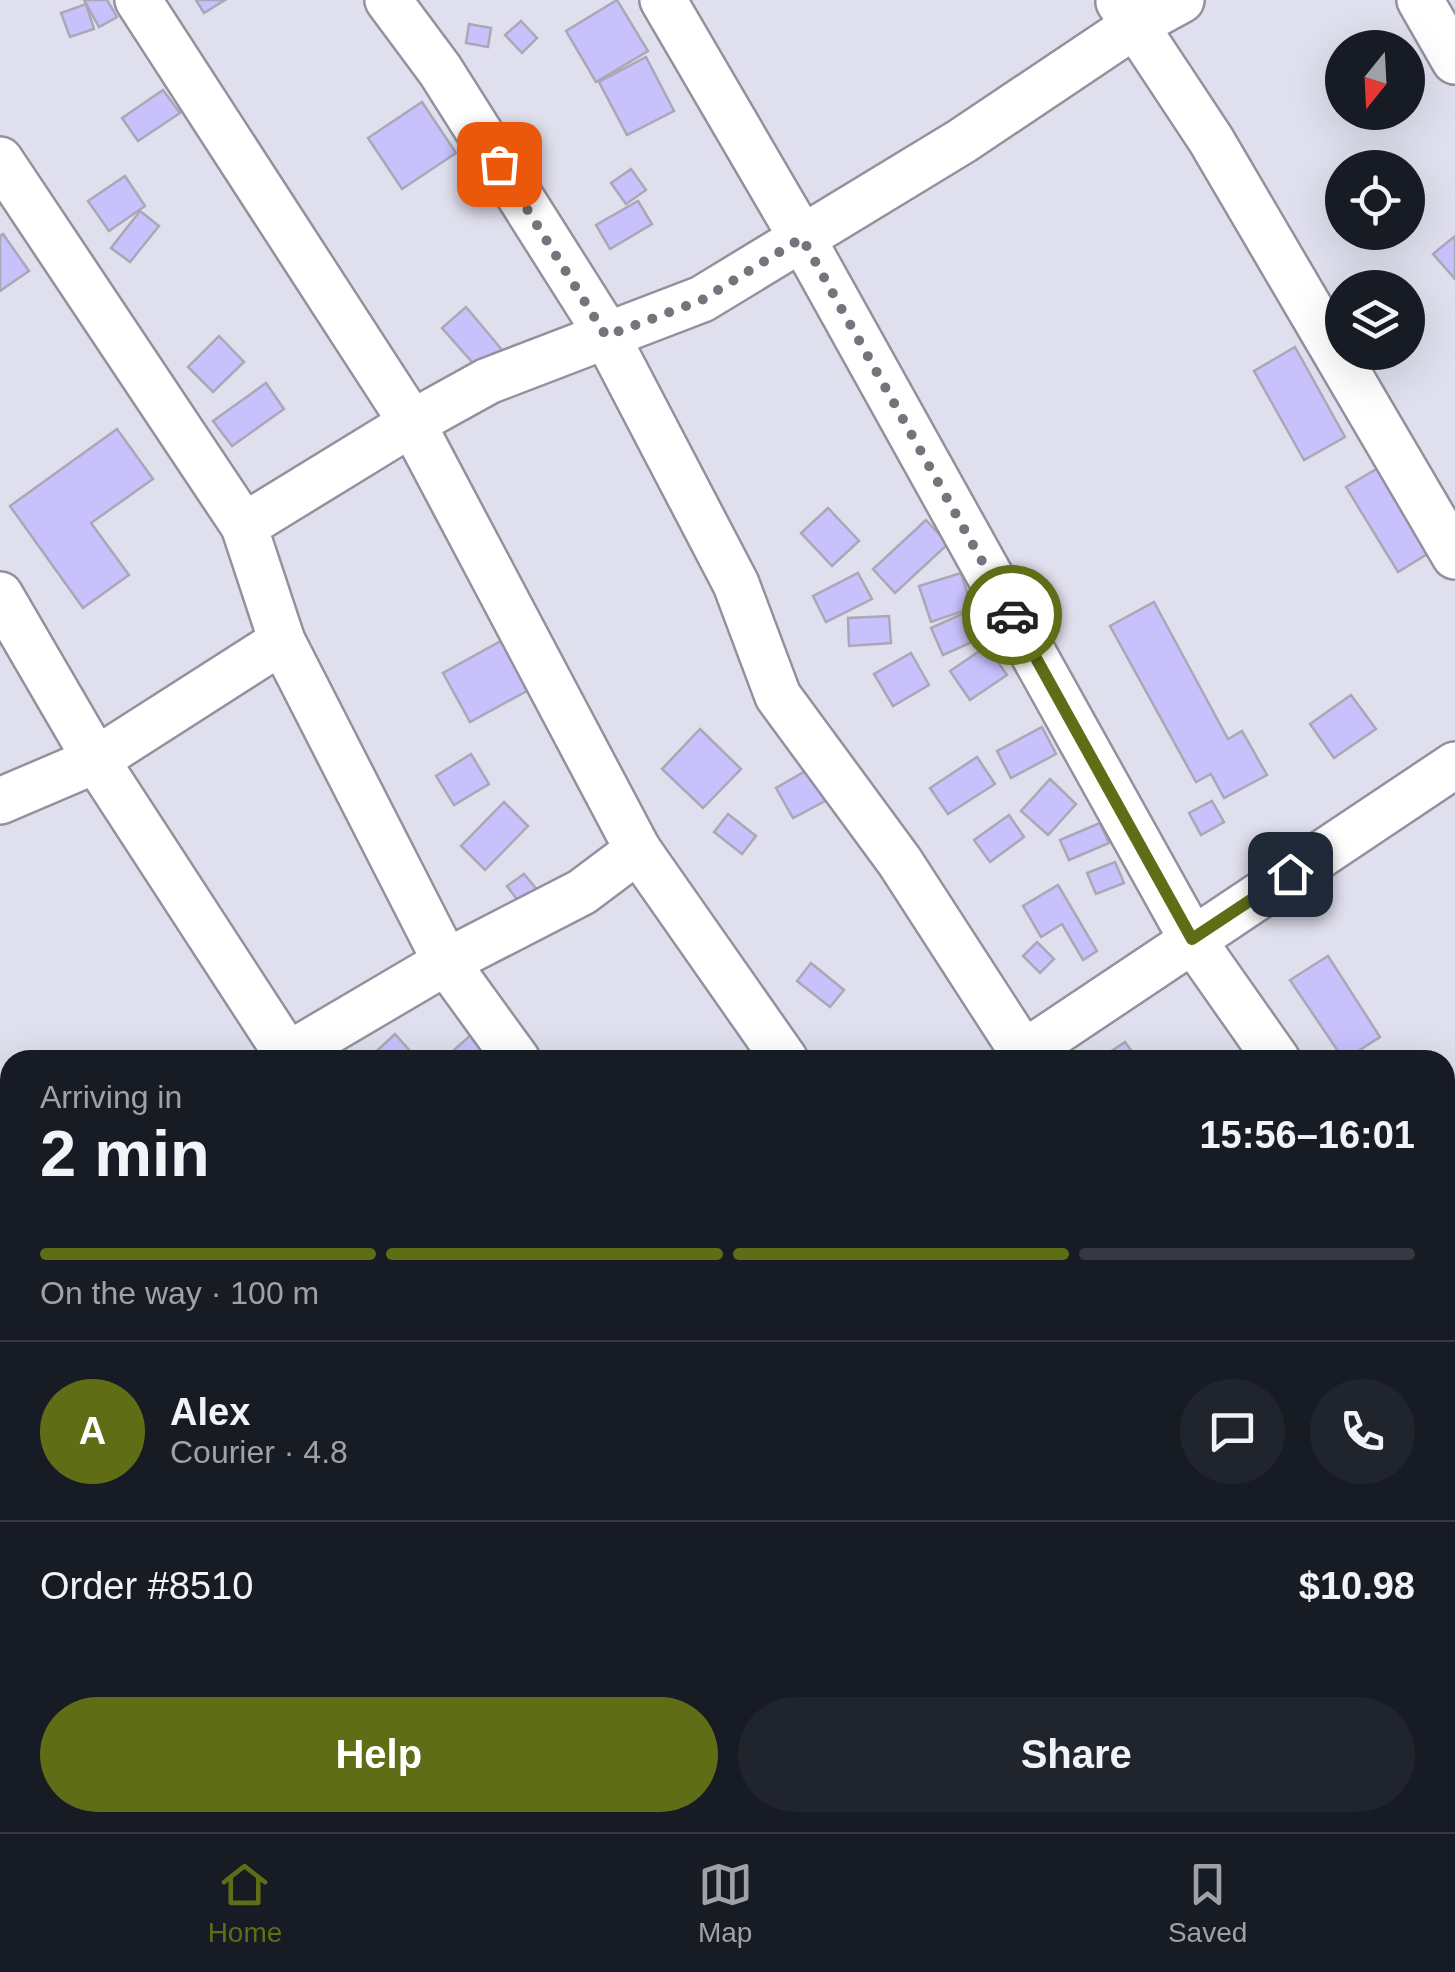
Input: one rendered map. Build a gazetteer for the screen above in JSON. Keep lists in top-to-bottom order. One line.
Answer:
{"north":"bottom","page":{"heading":["2 min","Arriving in","15:56–16:01"],"panel":["Alex","Courier · 4.8","Order #8510","$10.98"],"bar":"On the way · 100 m","round":"A","buttons":["Help","Share"],"tabs":["Home","Map","Saved"]}}
